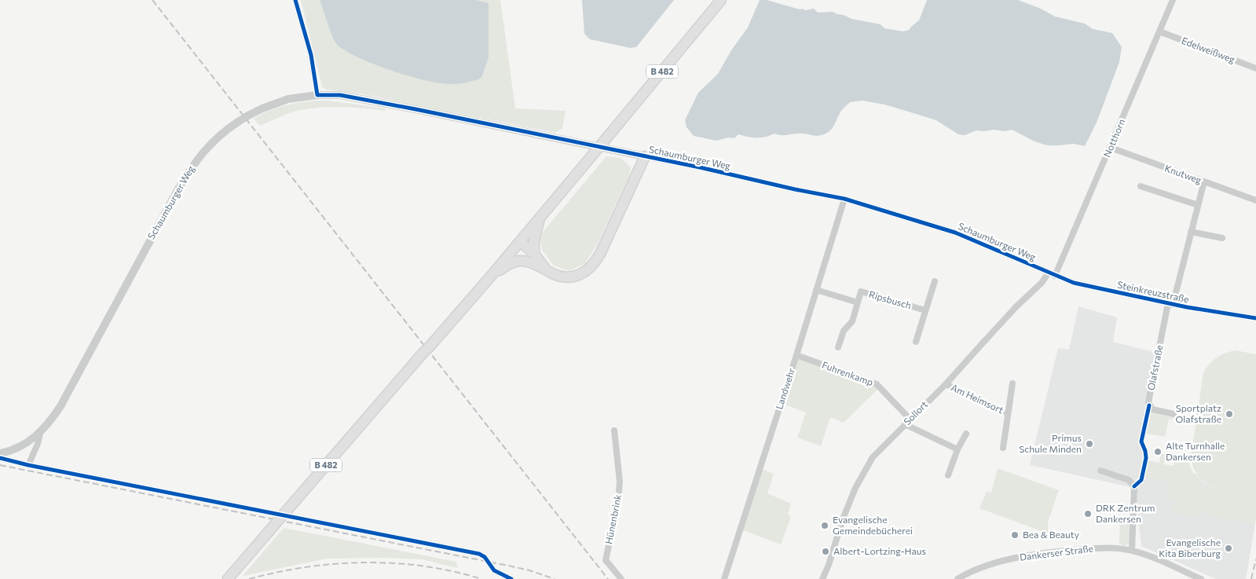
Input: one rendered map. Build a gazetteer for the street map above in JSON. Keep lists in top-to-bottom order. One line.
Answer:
{"streets":{"main road":["B 482"],"street":["Edelweißweg","Notthorn","Schaumburger Weg","Knutweg","Steinkreuzstraße","Ripsbusch","Olafstraße","Fuhrenkamp","Landwehr","Am Heimsort","Sollort","Hünenbrink","Dankerser Straße"]},"crossings":[["Edelweißweg","Notthorn"],["Notthorn","Schaumburger Weg"],["Notthorn","Knutweg"],["Notthorn","Steinkreuzstraße"],["Notthorn","Sollort"],["Schaumburger Weg","Steinkreuzstraße"],["Schaumburger Weg","Landwehr"],["Schaumburger Weg","Sollort"],["Knutweg","Olafstraße"],["Steinkreuzstraße","Olafstraße"],["Steinkreuzstraße","Sollort"],["Ripsbusch","Landwehr"],["Fuhrenkamp","Landwehr"],["Fuhrenkamp","Sollort"],["Am Heimsort","Sollort"]],"places":["Sportplatz Olafstraße","Primus Schule Minden","Alte Turnhalle Dankersen","DRK Zentrum Dankersen","Evangelische Gemeindebücherei","Bea & Beauty","Evangelische Kita Biberburg","Albert-Lortzing-Haus"]}
